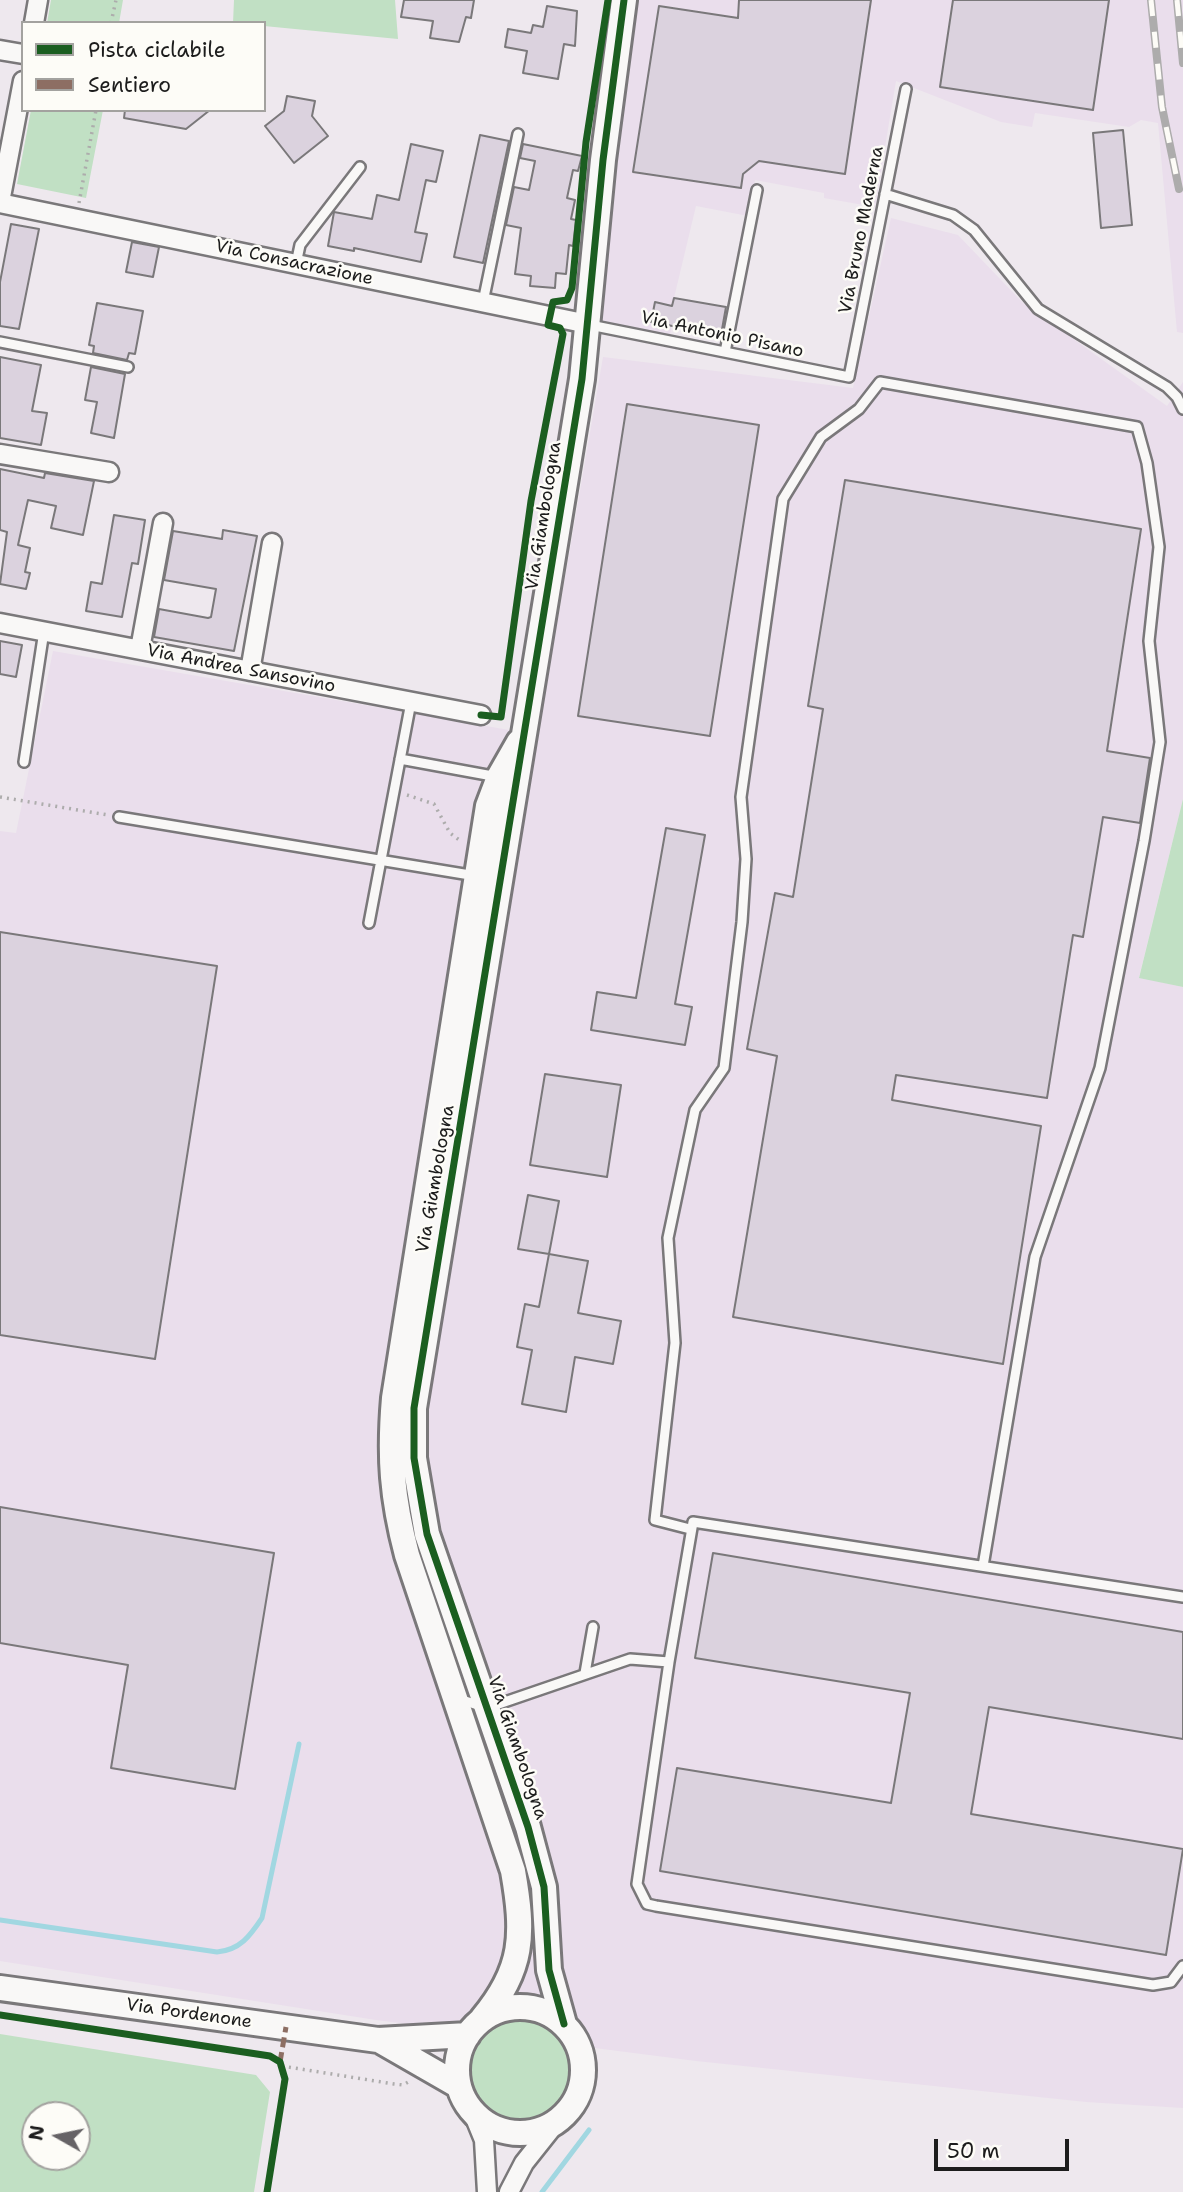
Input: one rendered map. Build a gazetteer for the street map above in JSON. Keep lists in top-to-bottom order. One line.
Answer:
{"streets":{"street":["Via Consacrazione","Via Giambologna","Via Andrea Sansovino","Via Pordenone"],"lane":["Via Bruno Maderna","Via Antonio Pisano"]},"crossings":[["Via Bruno Maderna","Via Antonio Pisano"],["Via Consacrazione","Via Antonio Pisano"],["Via Consacrazione","Via Giambologna"],["Via Antonio Pisano","Via Giambologna"],["Via Giambologna","Via Pordenone"]],"legend":["Pista ciclabile","Sentiero"],"scale_bar":"50 m","north":"left"}
